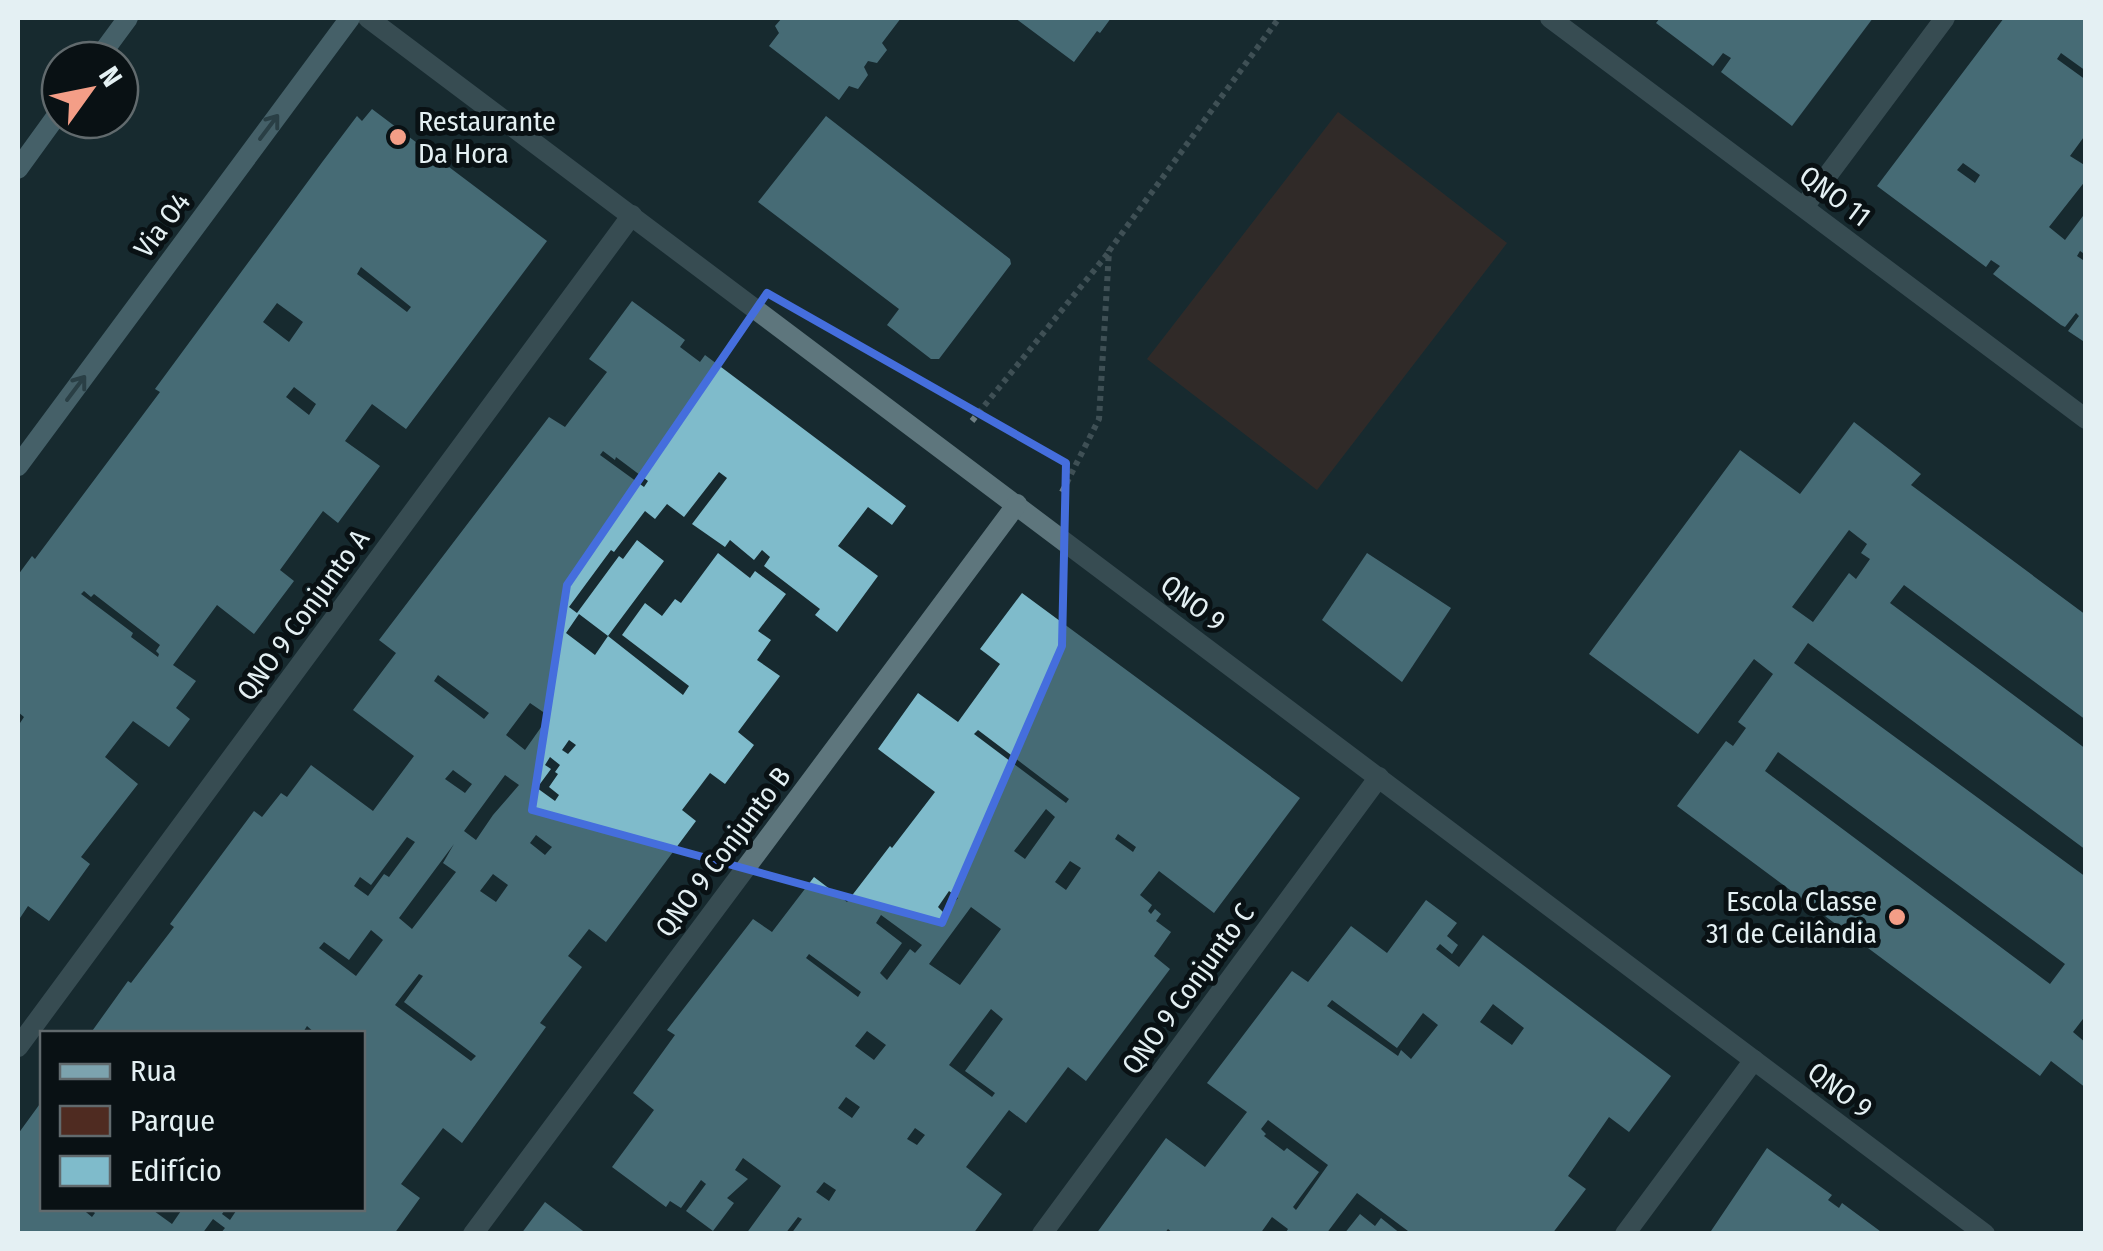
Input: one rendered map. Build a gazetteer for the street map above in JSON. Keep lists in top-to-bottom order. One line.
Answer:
{"streets":{"main road":["Via O4"],"street":["QNO 11","QNO 9","QNO 9 Conjunto A","QNO 9 Conjunto B","QNO 9 Conjunto C"]},"crossings":[["QNO 9","QNO 9 Conjunto A"],["QNO 9","QNO 9 Conjunto B"],["QNO 9","QNO 9 Conjunto C"]],"one_way":["Via O4"],"places":["Restaurante Da Hora","Escola Classe 31 de Ceilândia"],"legend":["Rua","Parque","Edifício"],"north":"top right"}
